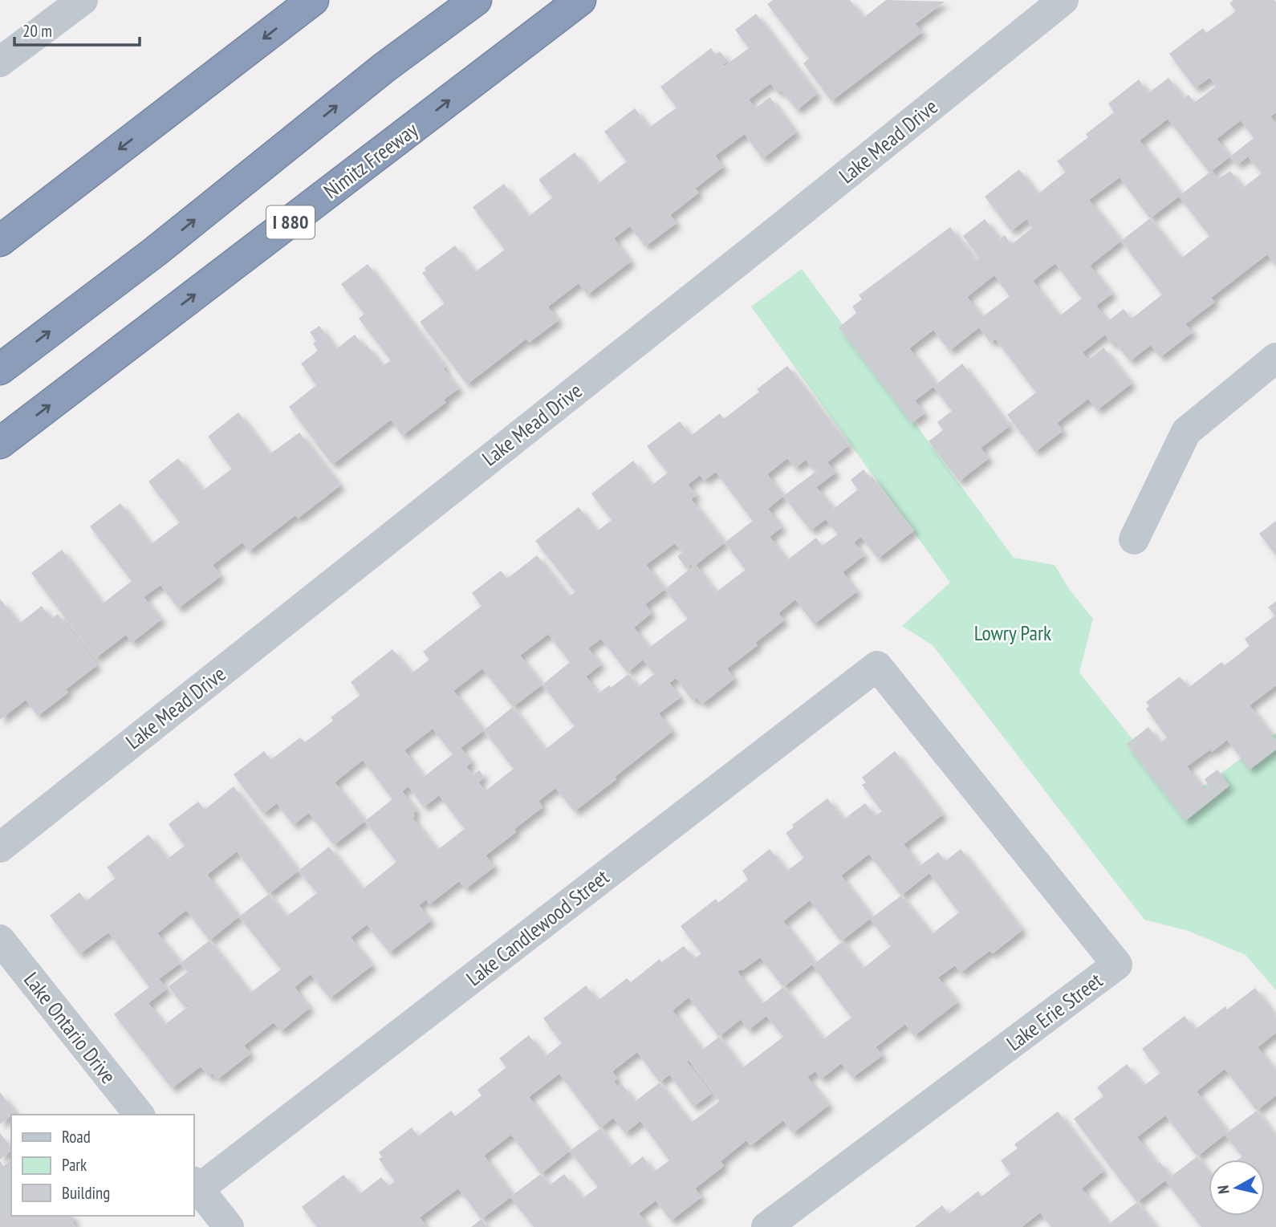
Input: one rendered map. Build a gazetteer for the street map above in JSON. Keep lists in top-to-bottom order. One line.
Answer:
{"streets":{"highway":["Nimitz Freeway","I 880"],"street":["Lake Mead Drive","Lake Candlewood Street","Lake Erie Street","Lake Ontario Drive"]},"crossings":[["Lake Candlewood Street","Lake Erie Street"]],"parks":["Lowry Park"],"legend":["Road","Park","Building"],"scale_bar":"20 m","north":"left"}
